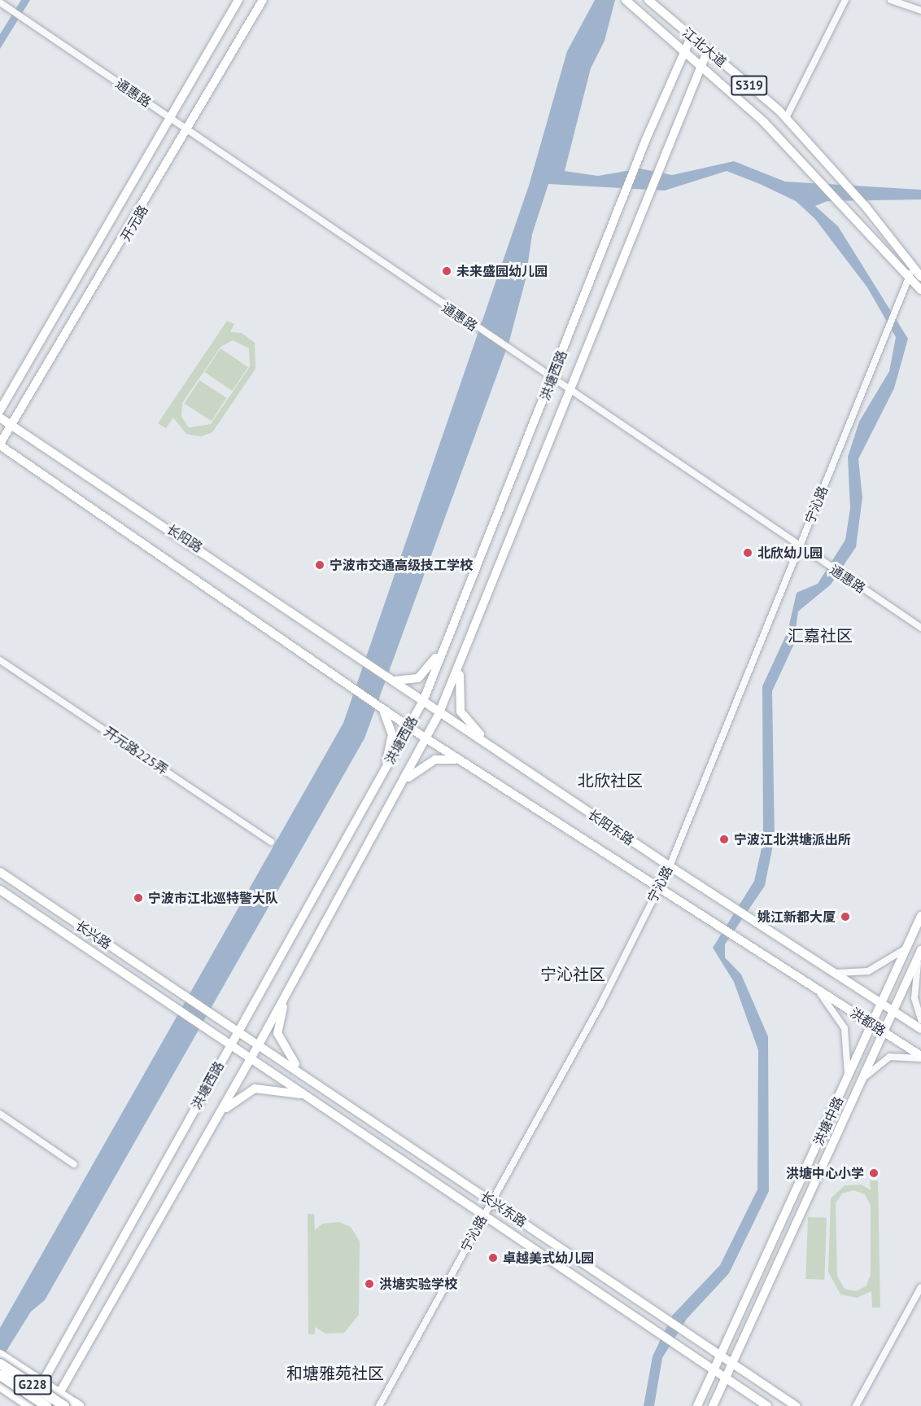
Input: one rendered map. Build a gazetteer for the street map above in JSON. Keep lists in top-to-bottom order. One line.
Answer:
{"streets":{"highway":["G228"],"main road":["江北大道","S319","开元路","洪塘西路","长阳路","长阳东路","长兴路","洪都路","洪塘中路","长兴东路"],"street":["通惠路","宁沁路","开元路225弄"]},"crossings":[["江北大道","洪塘西路"],["江北大道","宁沁路"],["通惠路","开元路"],["通惠路","洪塘西路"],["通惠路","宁沁路"],["开元路","长阳路"],["洪塘西路","长阳东路"],["洪塘西路","长兴东路"],["宁沁路","长阳东路"],["宁沁路","长兴东路"],["长阳路","长阳东路"],["长阳东路","洪都路"],["长兴路","长兴东路"],["洪都路","洪塘中路"],["洪塘中路","长兴东路"]],"districts":["汇嘉社区","北欣社区","宁沁社区","和塘雅苑社区"],"places":["未来盛园幼儿园","北欣幼儿园","宁波市交通高级技工学校","宁波江北洪塘派出所","宁波市江北巡特警大队","姚江新都大厦","洪塘中心小学","卓越美式幼儿园","洪塘实验学校"]}
